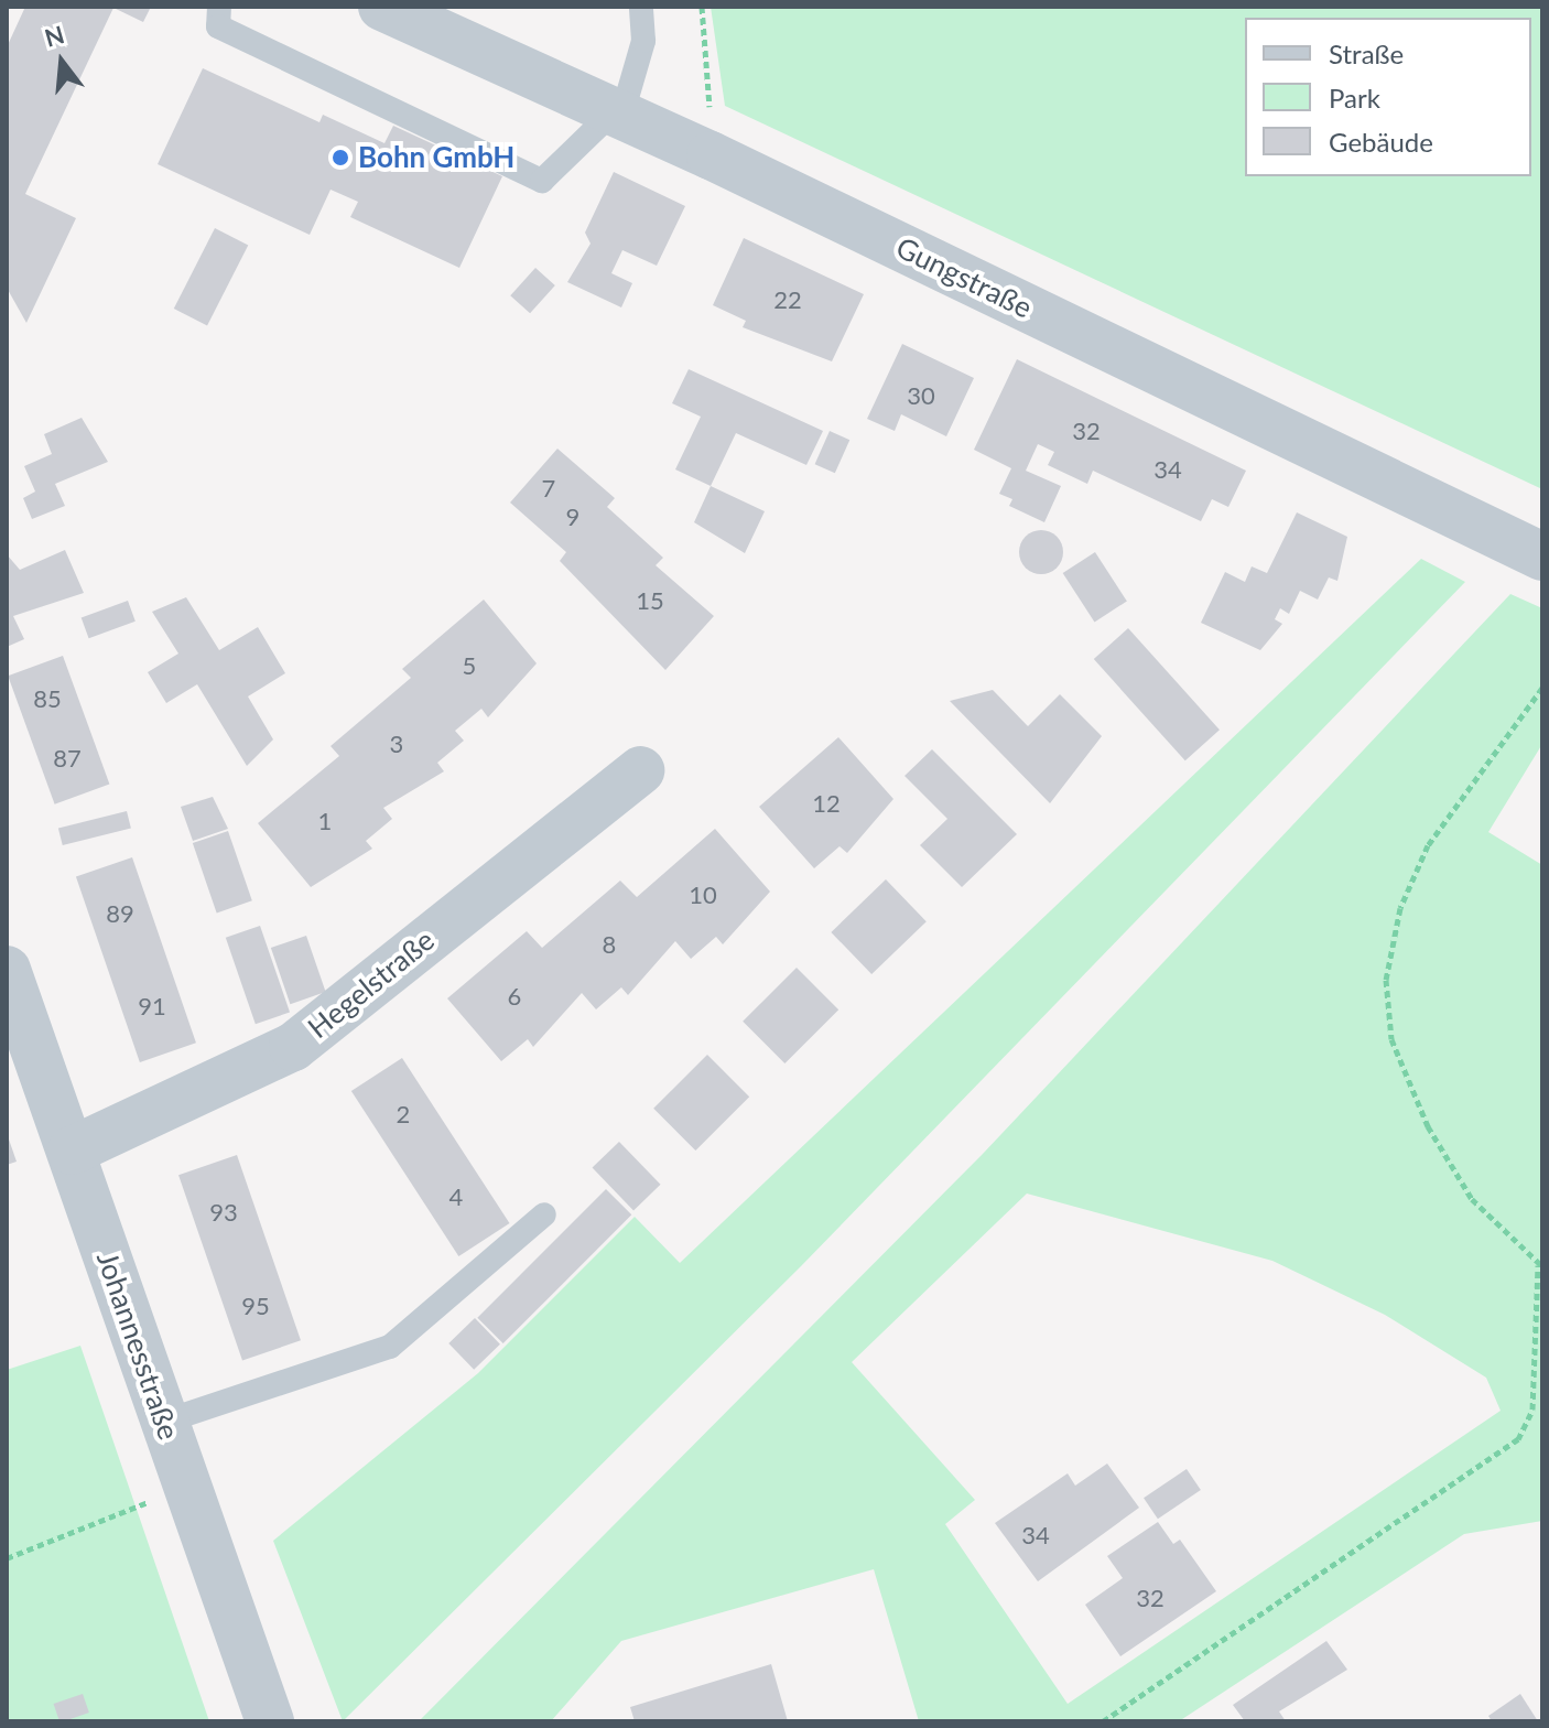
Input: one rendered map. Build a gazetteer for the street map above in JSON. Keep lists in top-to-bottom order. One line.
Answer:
{"streets":{"street":["Gungstraße","Hegelstraße","Johannesstraße"]},"crossings":[["Hegelstraße","Johannesstraße"]],"places":["Bohn GmbH"],"house_numbers":["22","30","32","34","7","9","15","5","85","3","87","12","1","10","89","8","6","91","2","4","93","95","34","32"],"legend":["Straße","Park","Gebäude"],"north":"top"}
